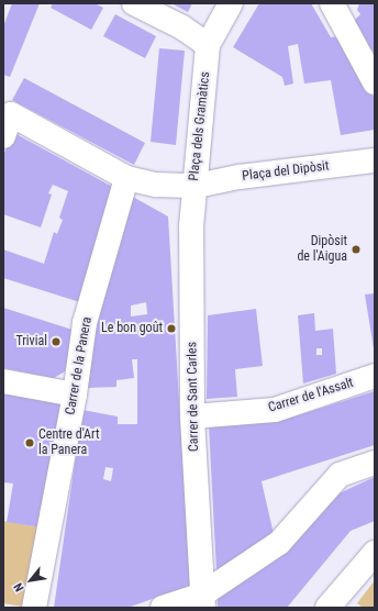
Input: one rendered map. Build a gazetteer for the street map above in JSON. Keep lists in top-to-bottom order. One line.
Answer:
{"streets":{"street":["Plaça dels Gramàtics","Plaça del Dipòsit","Carrer de la Panera","Carrer de l'Assalt","Carrer de Sant Carles"]},"crossings":[["Plaça dels Gramàtics","Plaça del Dipòsit"],["Plaça dels Gramàtics","Carrer de la Panera"],["Plaça dels Gramàtics","Carrer de Sant Carles"],["Plaça del Dipòsit","Carrer de Sant Carles"],["Carrer de l'Assalt","Carrer de Sant Carles"]],"places":["Dipòsit de l'Aigua","Le bon goût","Trivial","Centre d'Art la Panera"],"north":"bottom left"}
